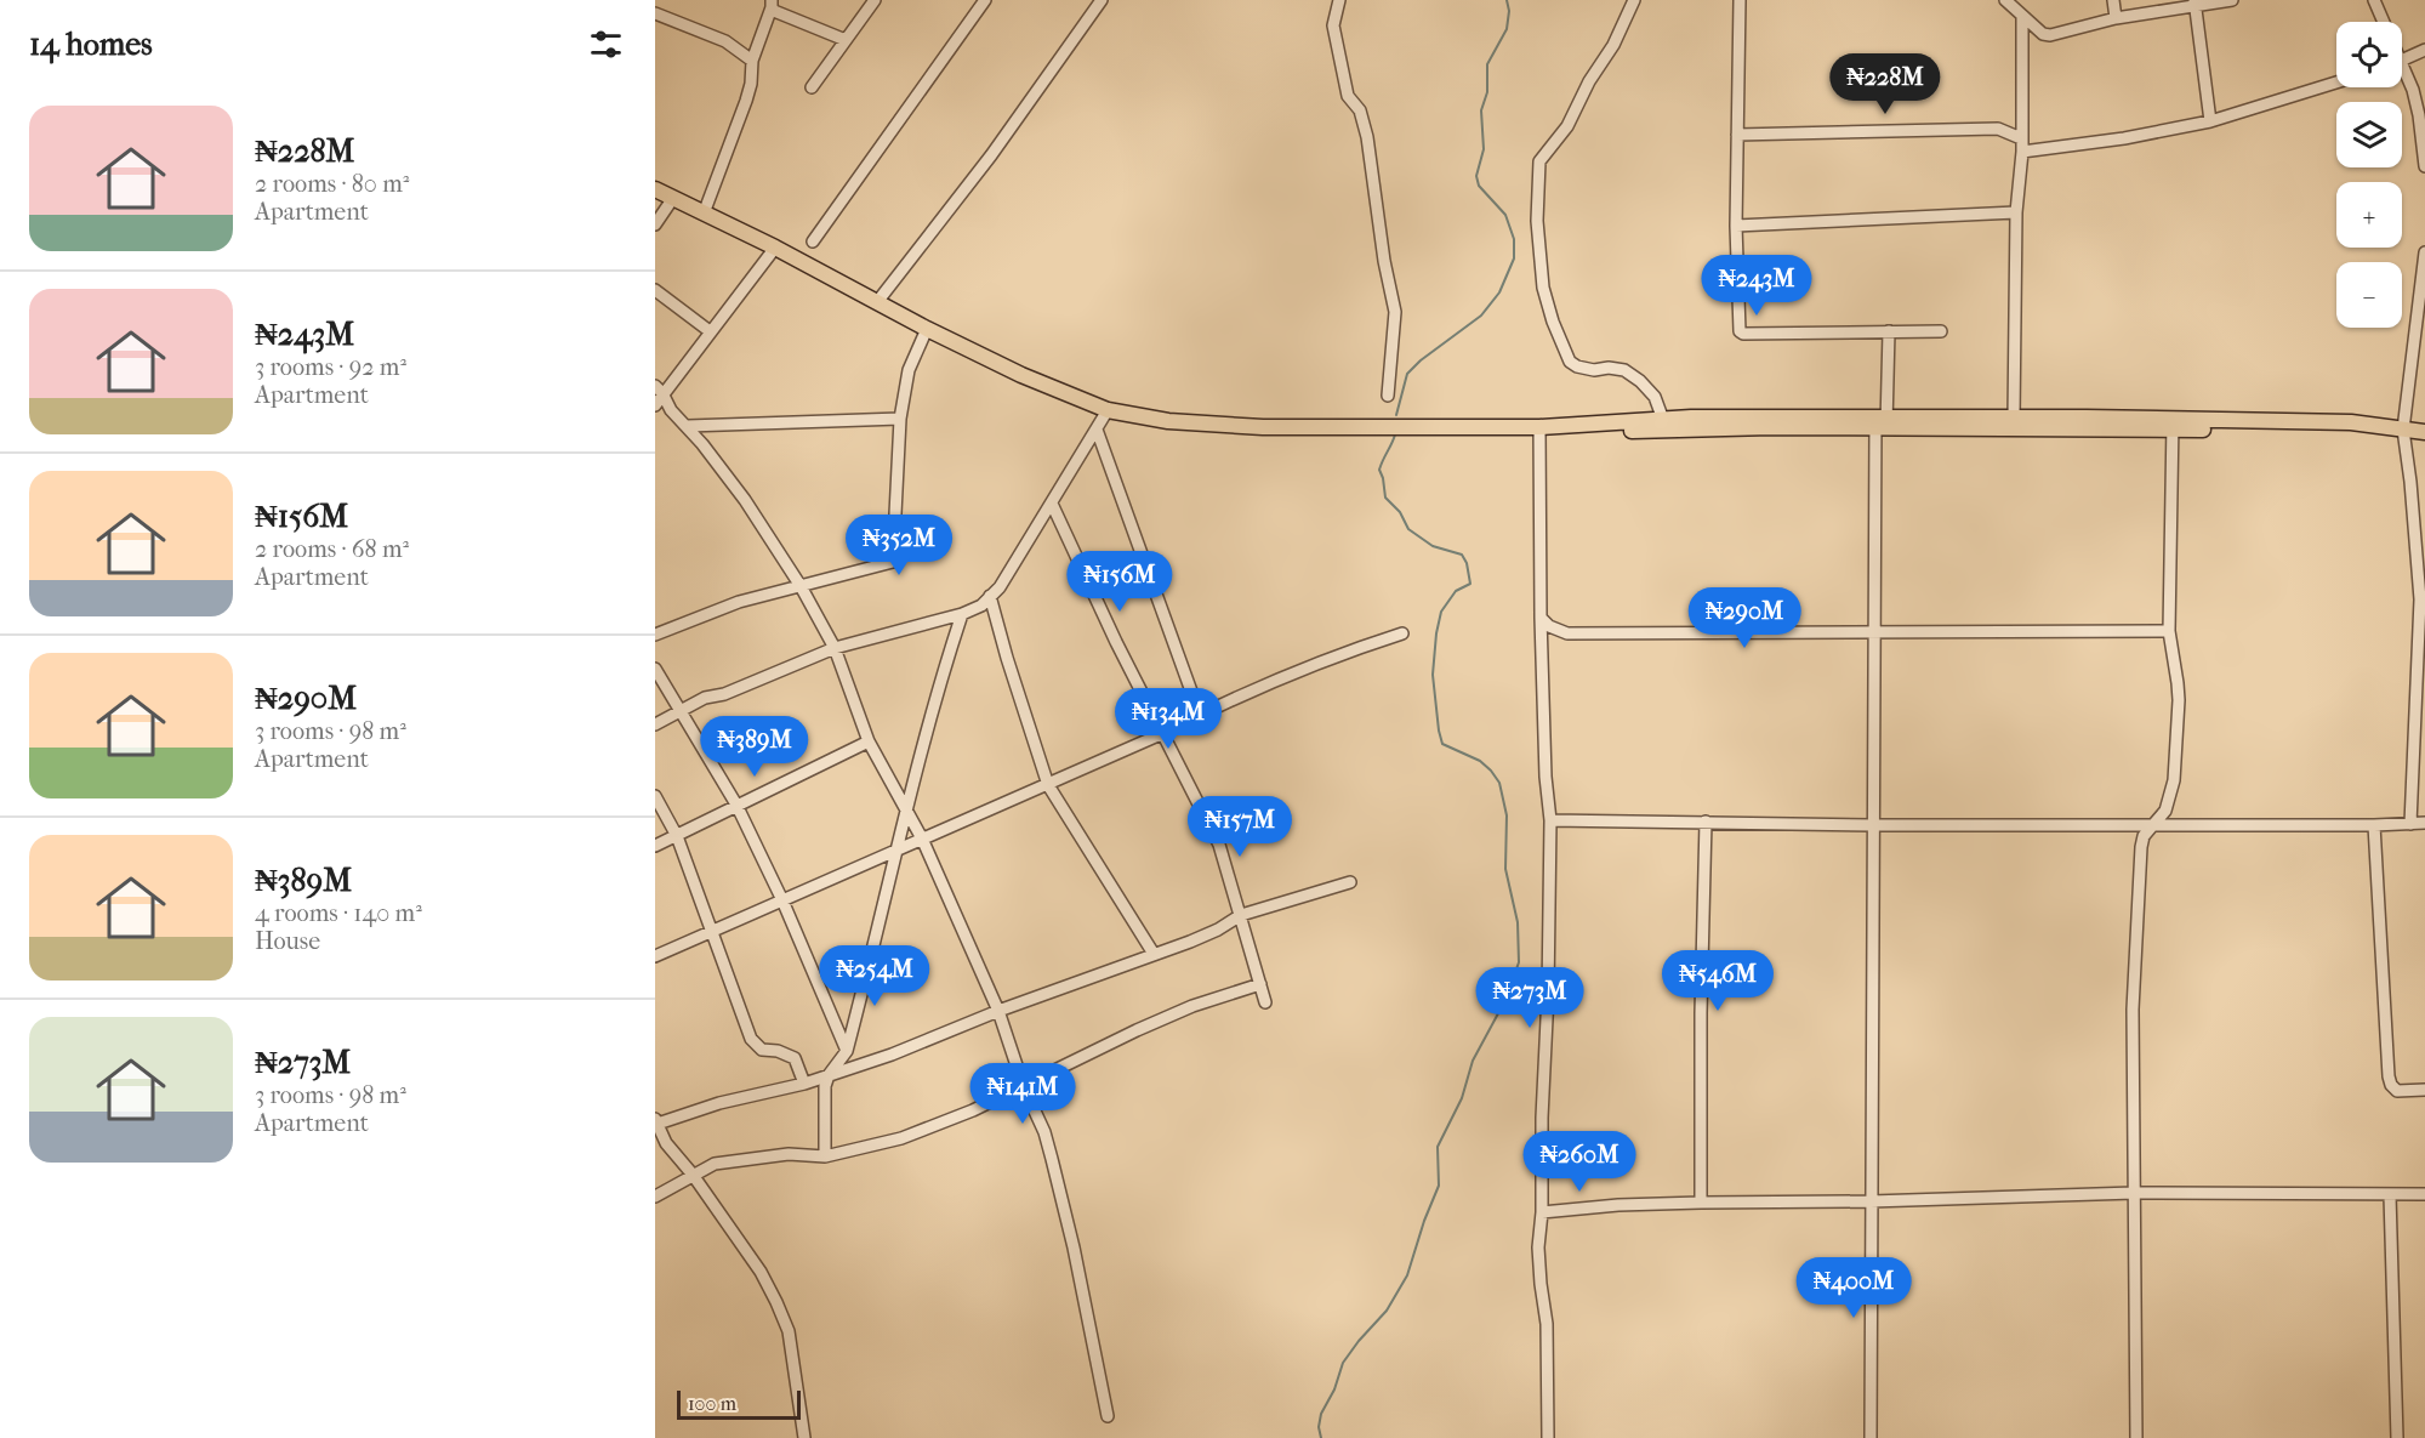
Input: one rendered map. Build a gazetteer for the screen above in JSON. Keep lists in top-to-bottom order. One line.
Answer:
{"scale_bar":"100 m","page":{"heading":"14 homes","map_buttons":["+","−"],"price":["₦228M","₦243M","₦352M","₦156M","₦290M","₦134M","₦389M","₦157M","₦254M","₦546M","₦273M","₦141M","₦260M","₦400M"],"list":[{"name":"₦228M","note":"2 rooms · 80 m² · Apartment"},{"name":"₦243M","note":"3 rooms · 92 m² · Apartment"},{"name":"₦156M","note":"2 rooms · 68 m² · Apartment"},{"name":"₦290M","note":"3 rooms · 98 m² · Apartment"},{"name":"₦389M","note":"4 rooms · 140 m² · House"},{"name":"₦273M","note":"3 rooms · 98 m² · Apartment"}],"scale":"100 m"}}
